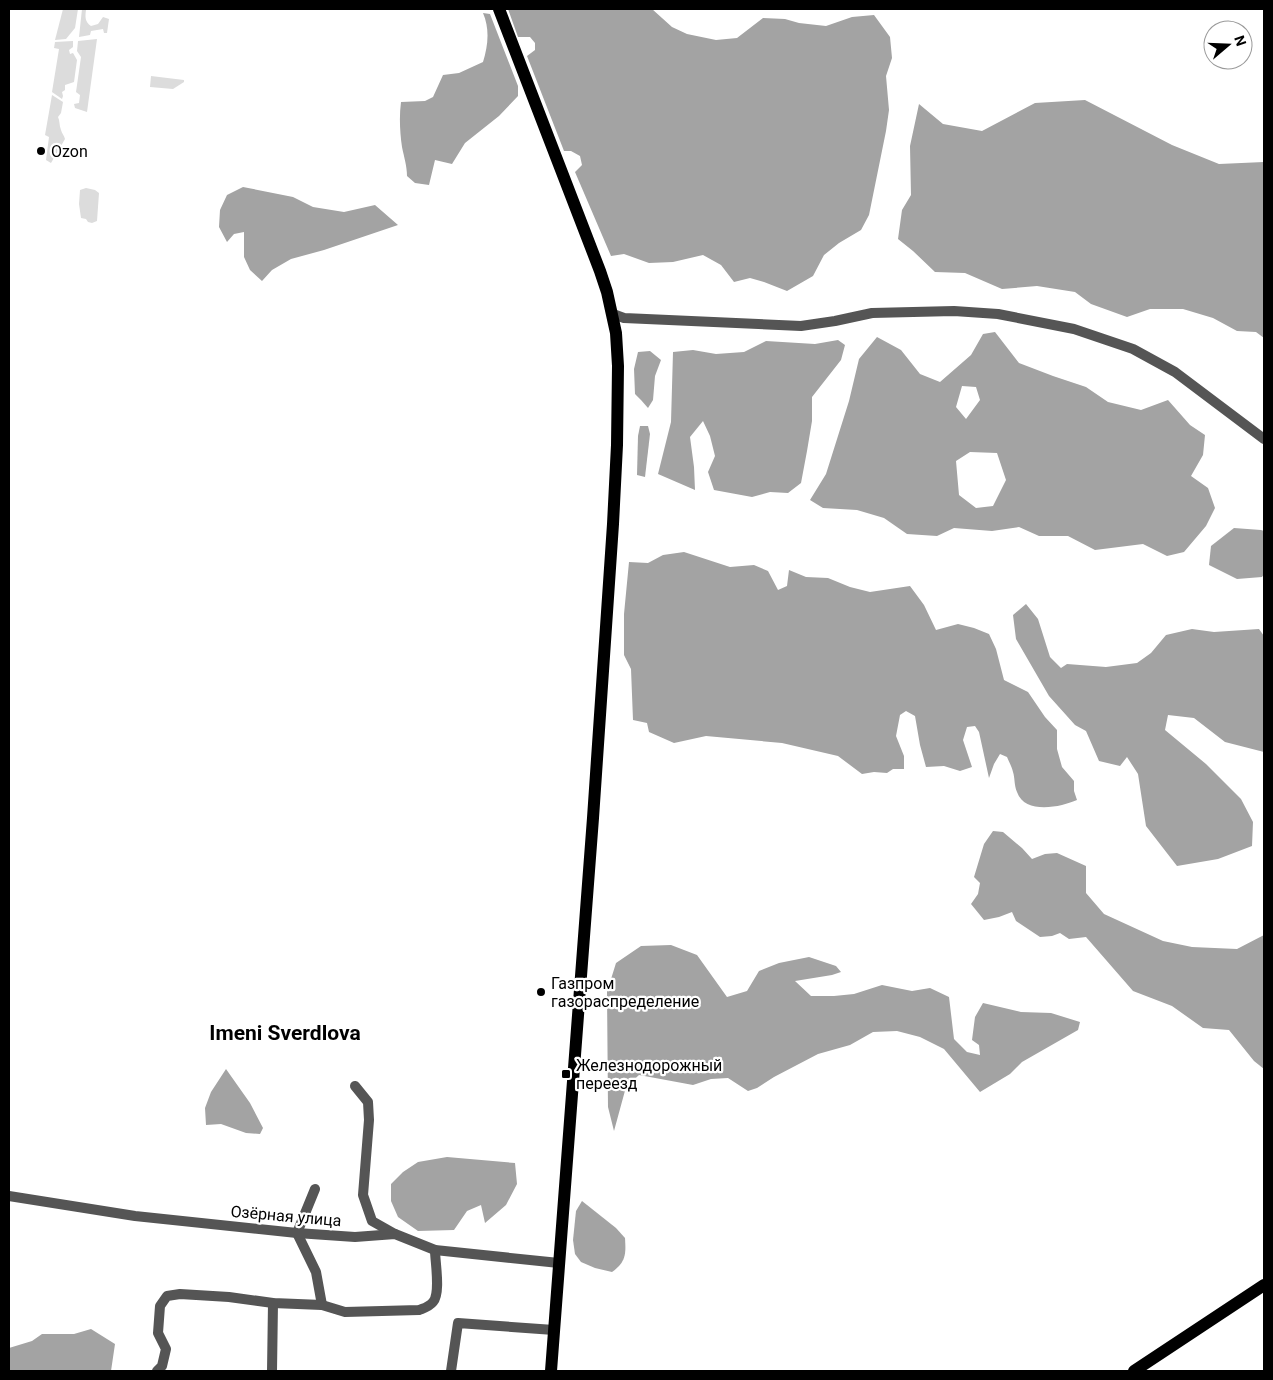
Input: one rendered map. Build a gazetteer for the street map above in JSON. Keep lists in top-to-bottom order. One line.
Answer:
{"streets":{"street":["Озёрная улица"]},"districts":["Imeni Sverdlova"],"places":{"other":["Ozon","Газпром газораспределение"],"transit":["Железнодорожный переезд"]},"north":"right"}
